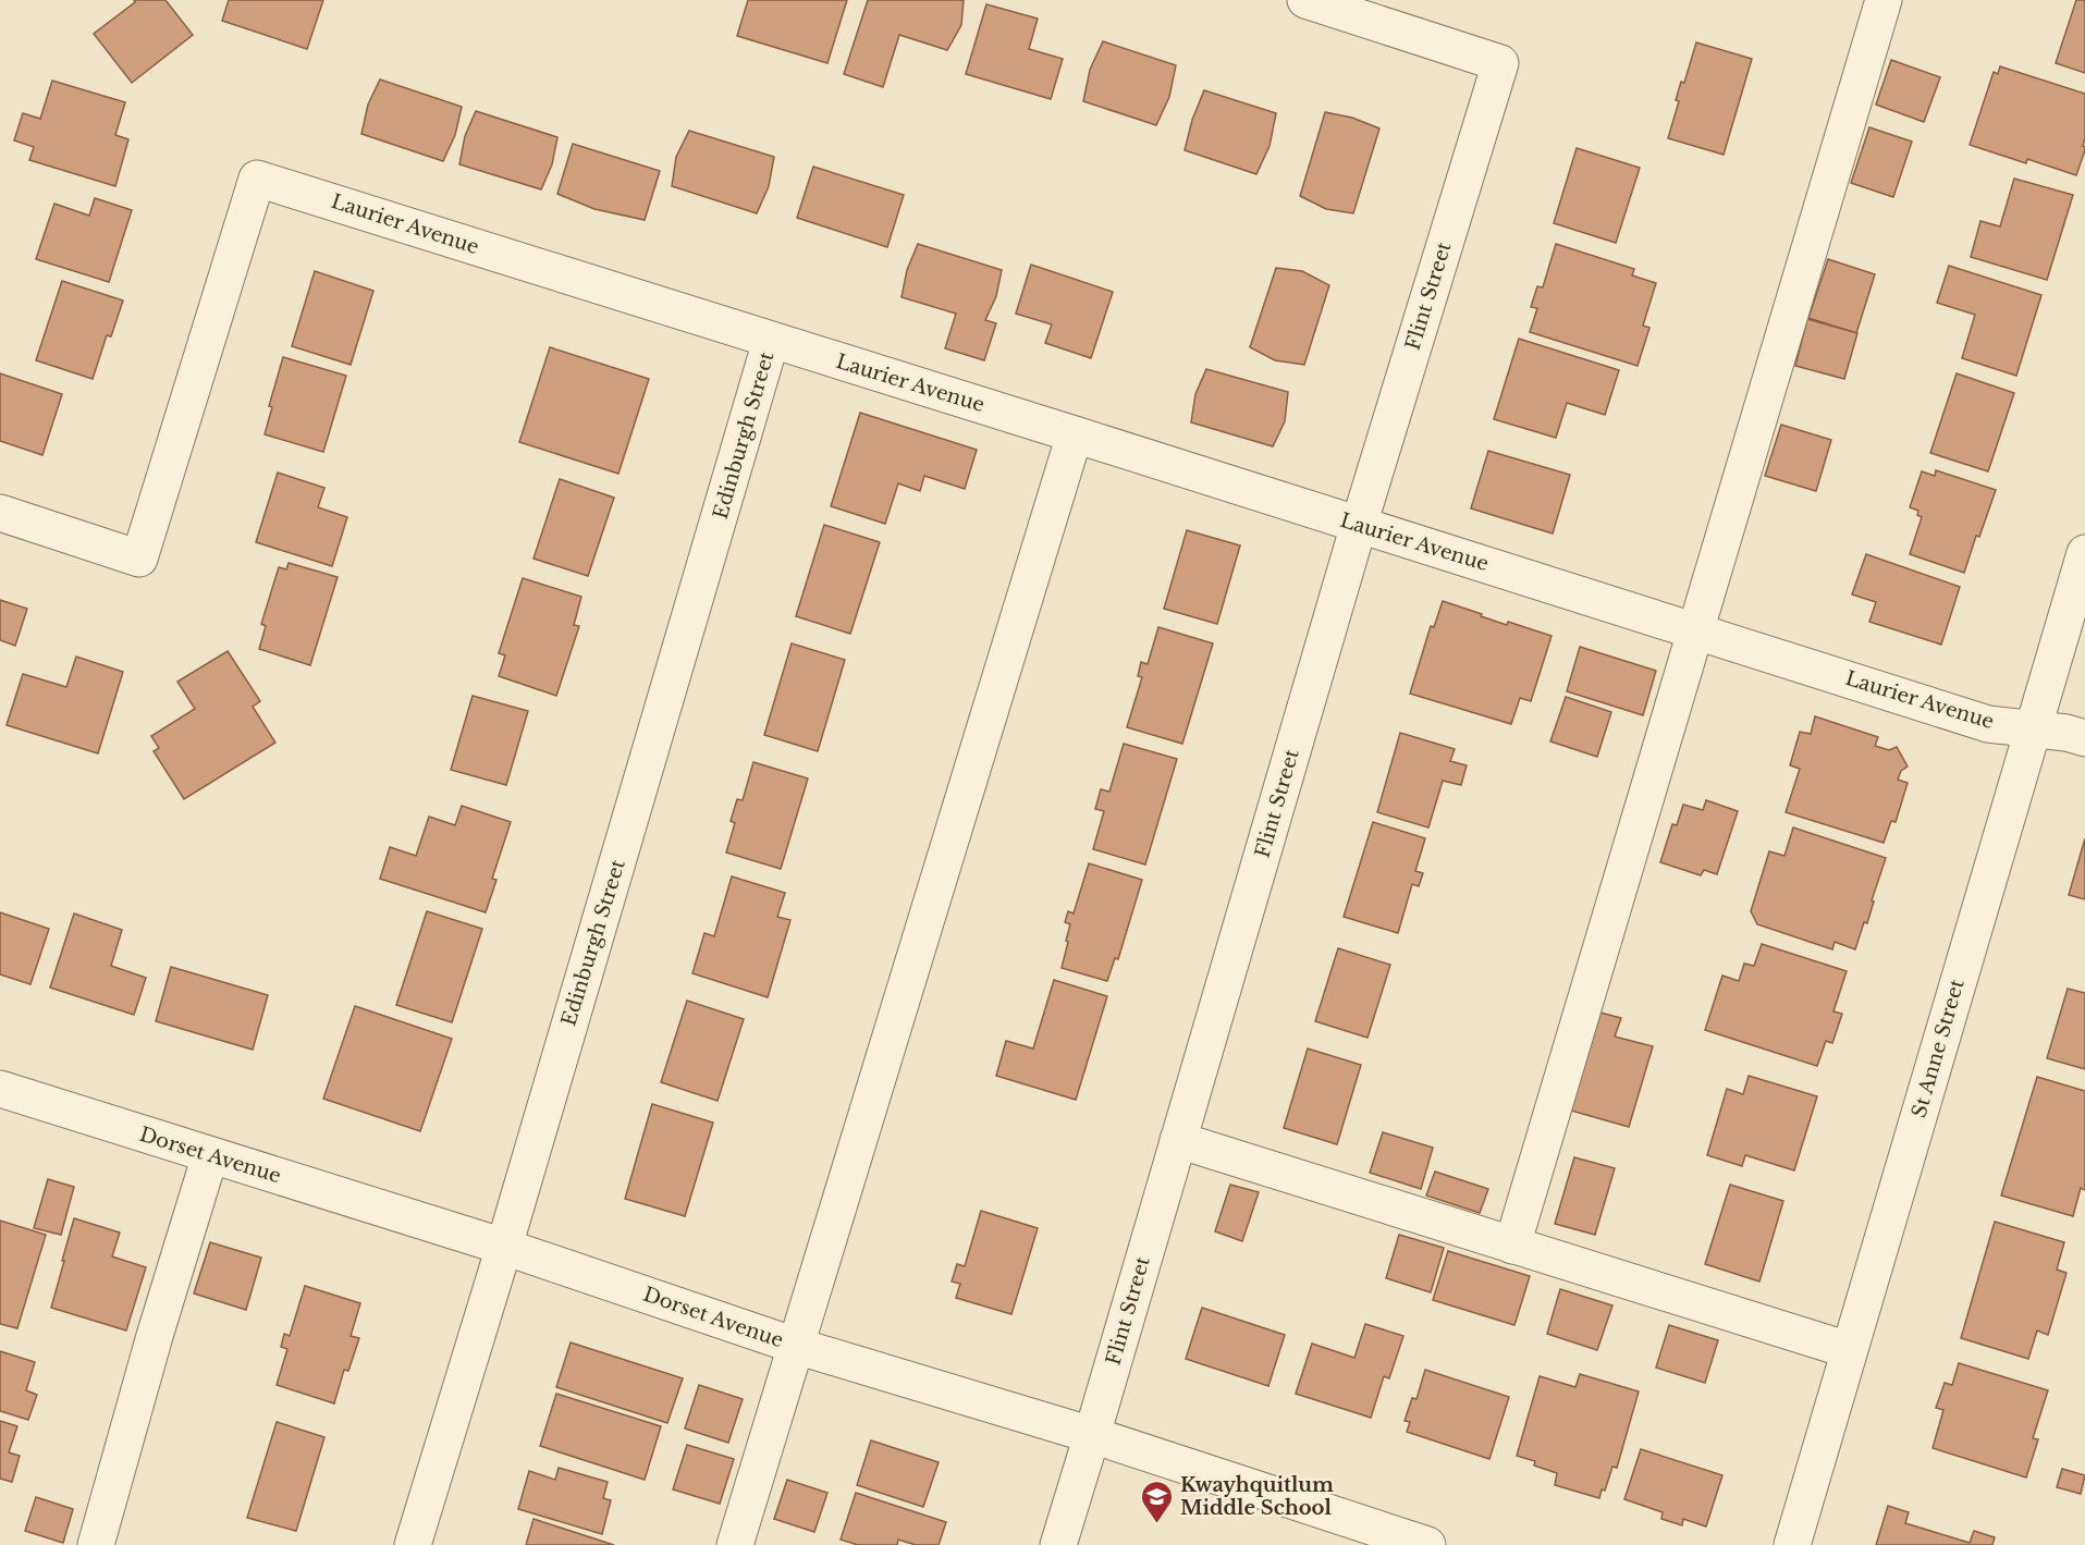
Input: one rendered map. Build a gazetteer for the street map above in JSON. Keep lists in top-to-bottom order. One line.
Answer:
{"streets":{"street":["Laurier Avenue","Flint Street","Edinburgh Street","St Anne Street","Dorset Avenue"]},"crossings":[["Laurier Avenue","Flint Street"],["Laurier Avenue","Edinburgh Street"],["Laurier Avenue","St Anne Street"],["Flint Street","Dorset Avenue"],["Edinburgh Street","Dorset Avenue"]],"places":{"school or university":["Kwayhquitlum Middle School"]}}
